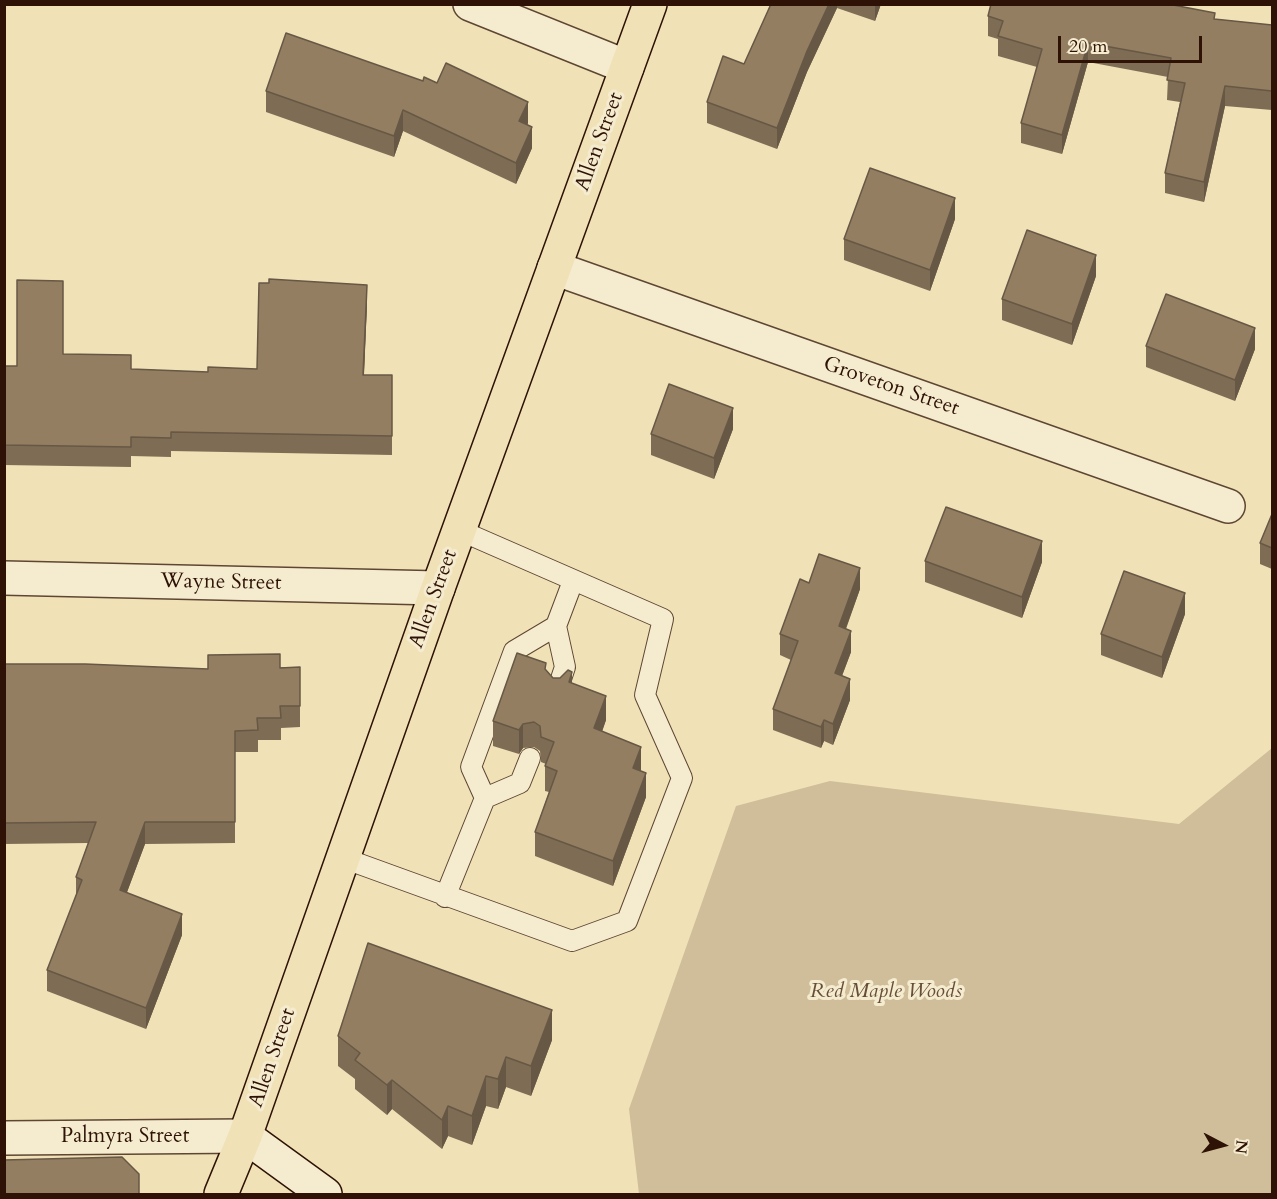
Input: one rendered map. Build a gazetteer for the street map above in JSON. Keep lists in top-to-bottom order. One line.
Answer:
{"streets":{"main road":["Allen Street"],"street":["Groveton Street","Wayne Street","Palmyra Street"]},"crossings":[["Allen Street","Groveton Street"],["Allen Street","Wayne Street"],["Allen Street","Palmyra Street"]],"parks":["Red Maple Woods"],"scale_bar":"20 m","north":"right"}
